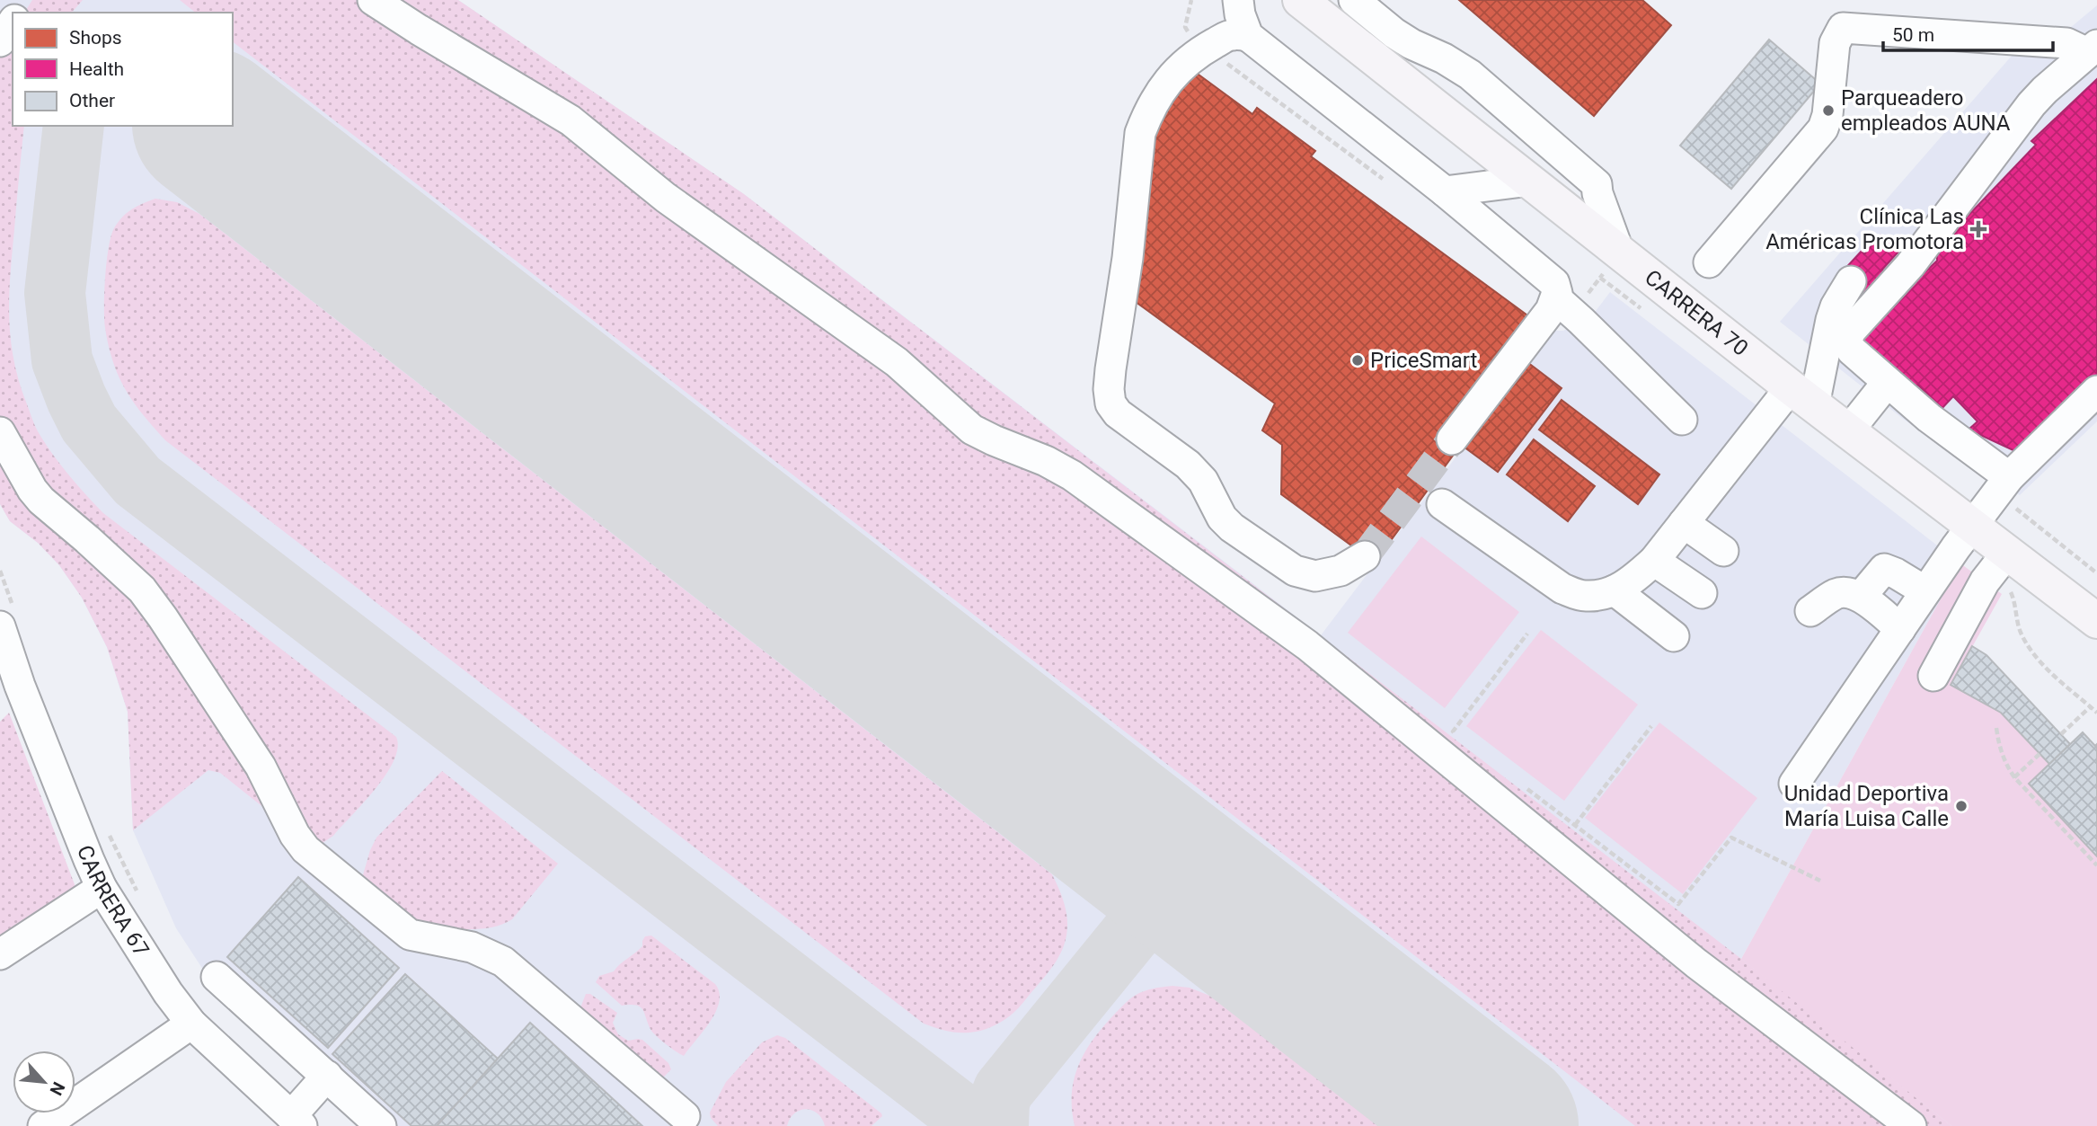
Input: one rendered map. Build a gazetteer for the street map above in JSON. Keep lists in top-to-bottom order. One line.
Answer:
{"streets":{"main road":["CARRERA 70"],"street":["CARRERA 67"]},"places":{"other":["Parqueadero empleados AUNA","PriceSmart","Unidad Deportiva María Luisa Calle"],"health":["Clínica Las Américas Promotora"]},"legend":["Shops","Health","Other"],"scale_bar":"50 m","north":"bottom right"}
